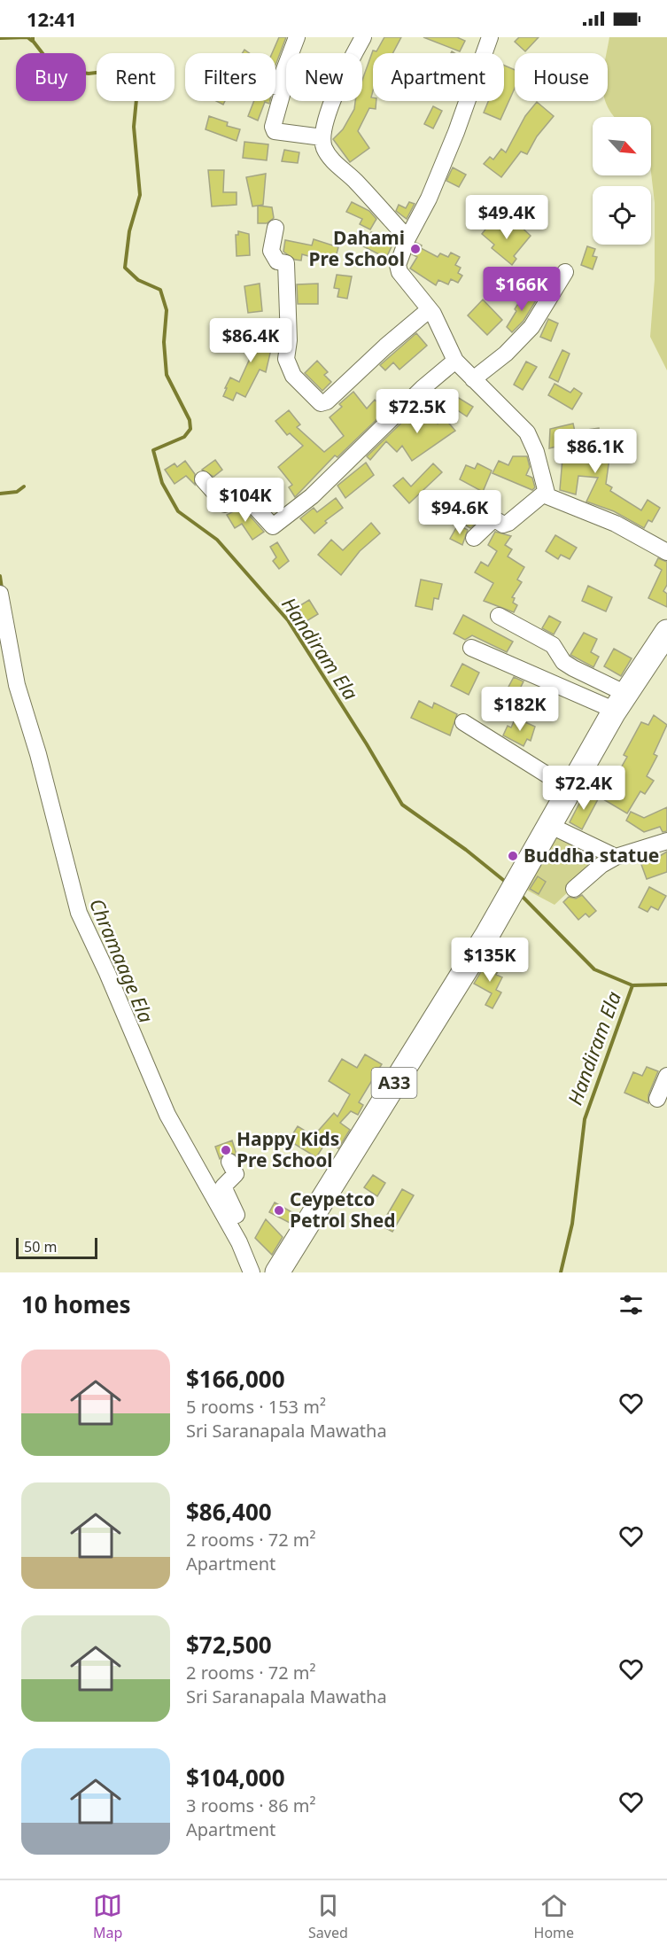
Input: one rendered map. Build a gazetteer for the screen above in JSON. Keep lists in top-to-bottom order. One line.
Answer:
{"streets":{"highway":["A33"]},"water":["Handiram Ela","Chramaage Ela"],"places":["Dahami Pre School","Buddha statue","Happy Kids Pre School","Ceypetco Petrol Shed"],"scale_bar":"50 m","north":"bottom right","page":{"status":"12:41","chip":["Buy","Rent","Filters","New","Apartment","House"],"price":["$49.4K","$166K","$86.4K","$72.5K","$86.1K","$104K","$94.6K","$182K","$72.4K","$135K"],"scale":"50 m","heading":"10 homes","list":[{"name":"$166,000","note":"5 rooms · 153 m² · Sri Saranapala Mawatha"},{"name":"$86,400","note":"2 rooms · 72 m² · Apartment"},{"name":"$72,500","note":"2 rooms · 72 m² · Sri Saranapala Mawatha"},{"name":"$104,000","note":"3 rooms · 86 m² · Apartment"}],"tabs":["Map","Saved","Home"]}}
